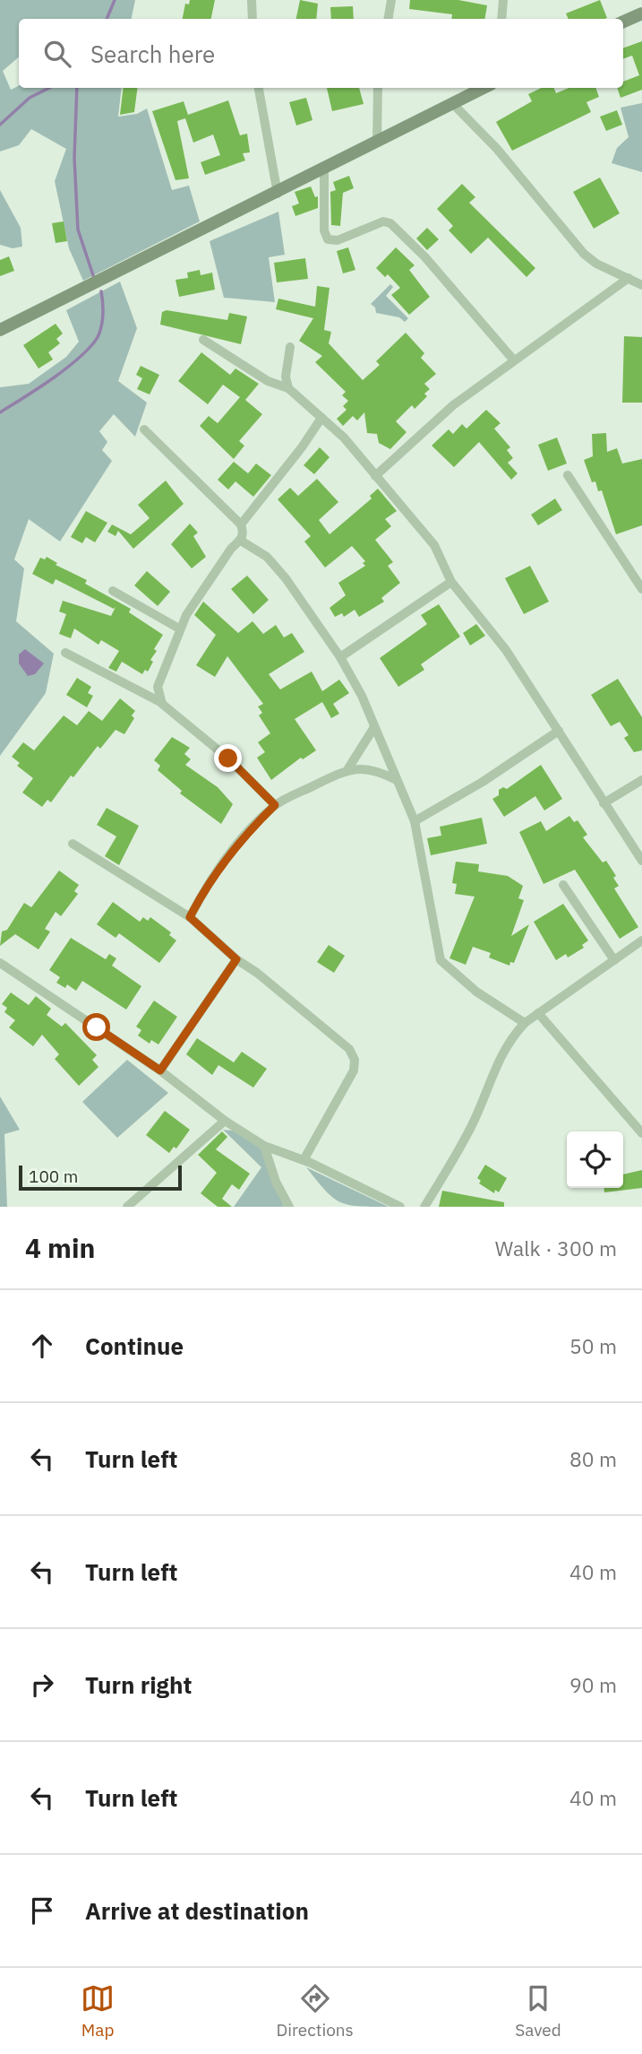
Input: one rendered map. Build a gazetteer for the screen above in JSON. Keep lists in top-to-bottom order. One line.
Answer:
{"scale_bar":"100 m","page":{"search":"Search here","scale":"100 m","heading":["4 min","Walk · 300 m"],"list":[["Continue","50 m"],["Turn left","80 m"],["Turn left","40 m"],["Turn right","90 m"],["Turn left","40 m"],"Arrive at destination"],"nav":["Map","Directions","Saved"]}}
